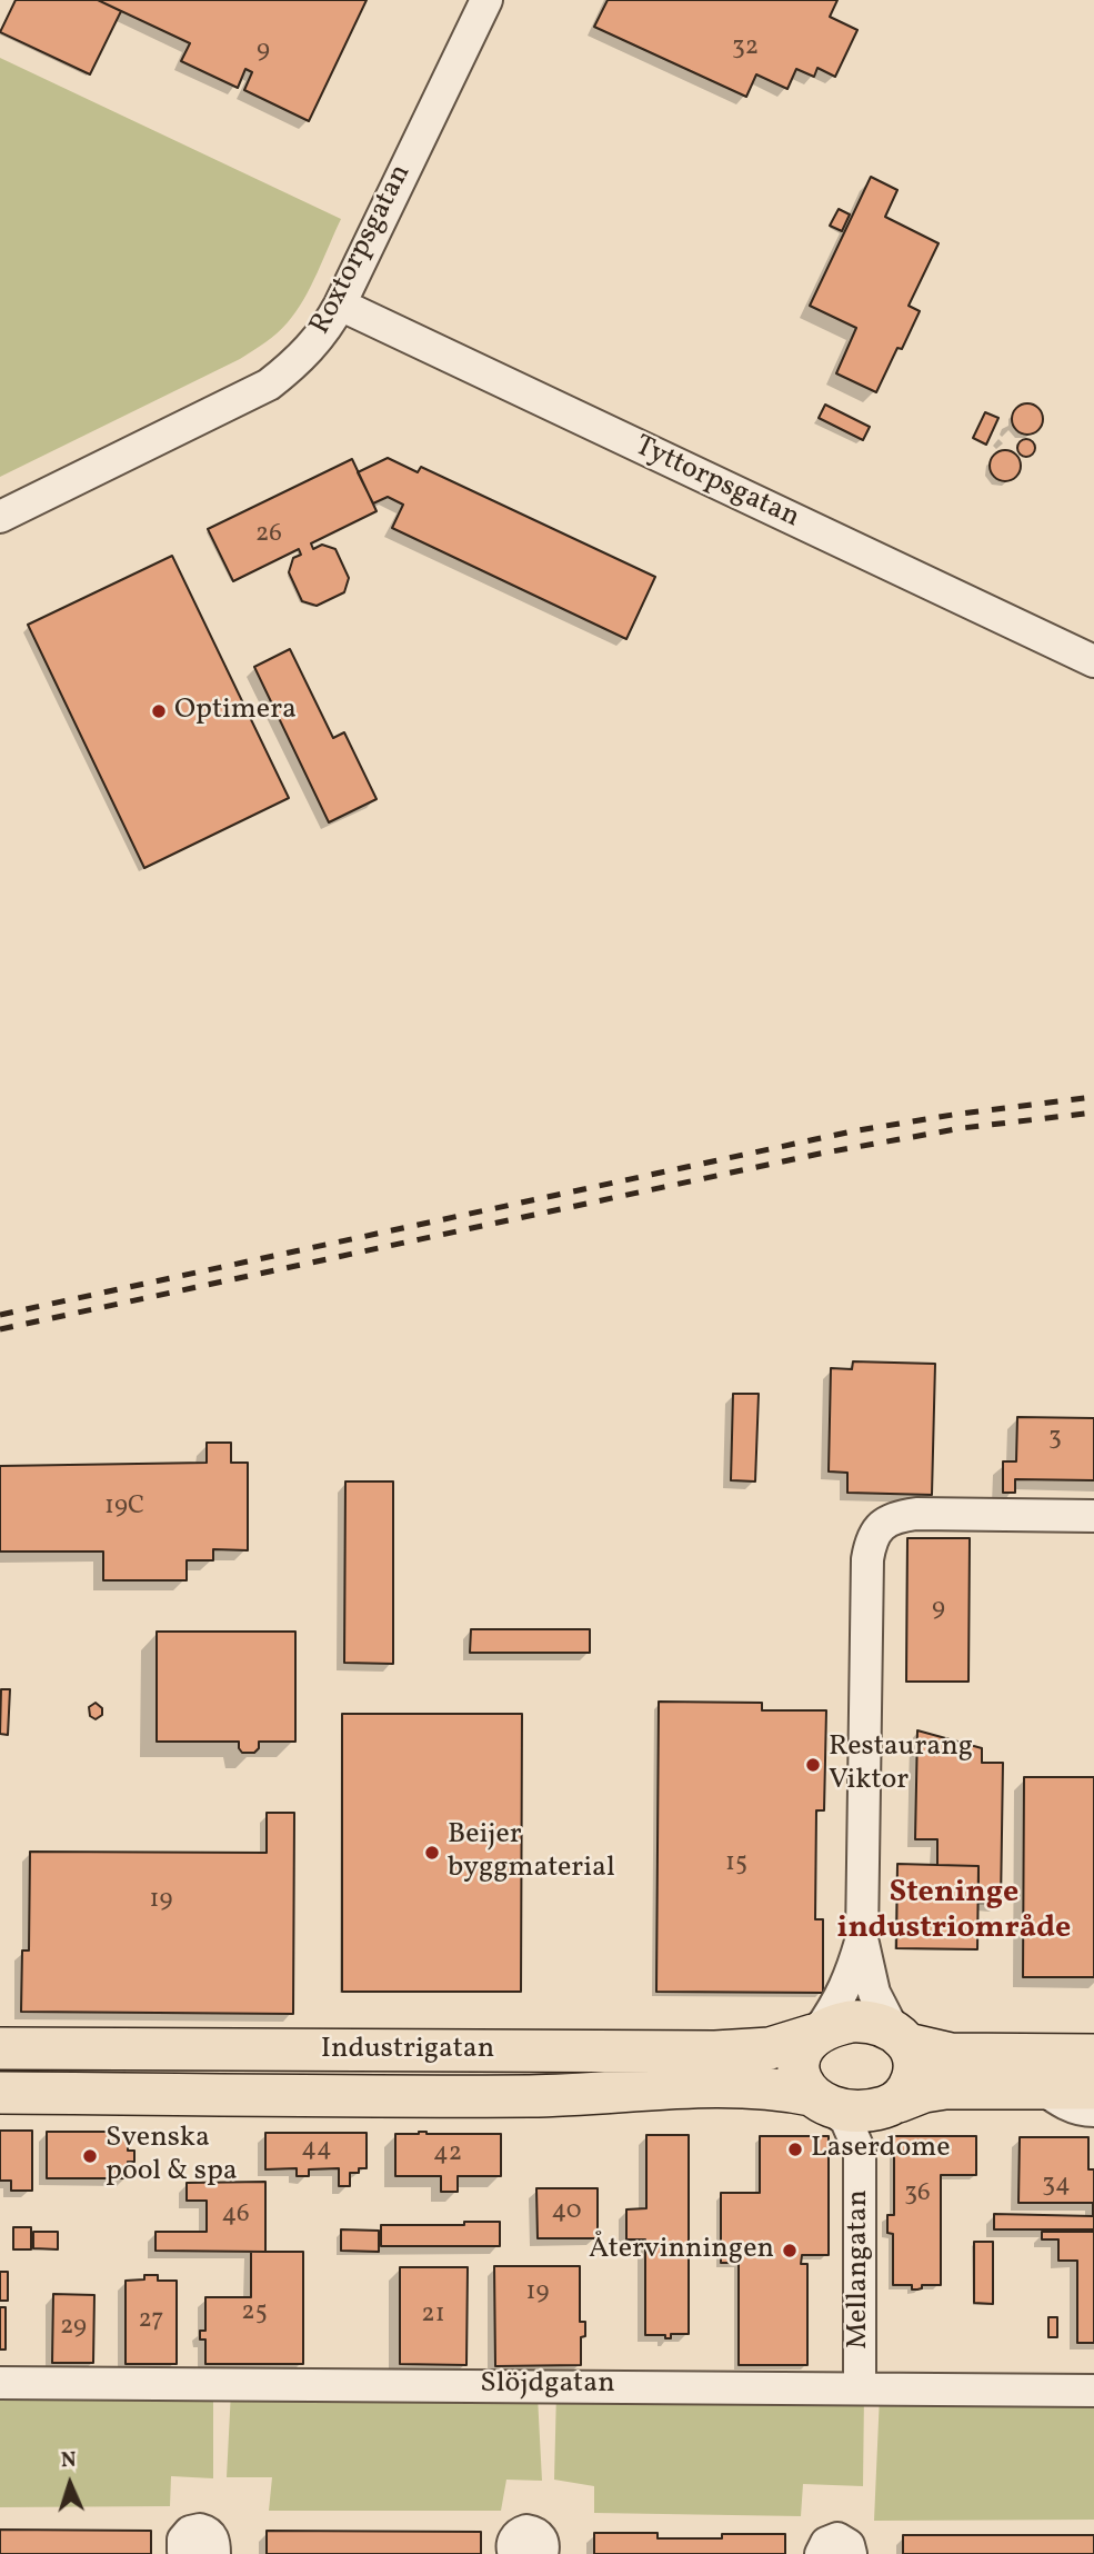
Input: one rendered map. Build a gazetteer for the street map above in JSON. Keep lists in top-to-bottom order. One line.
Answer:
{"streets":{"main road":["Industrigatan"],"street":["Roxtorpsgatan","Tyttorpsgatan","Mellangatan","Slöjdgatan"]},"crossings":[["Roxtorpsgatan","Tyttorpsgatan"],["Industrigatan","Mellangatan"],["Mellangatan","Slöjdgatan"]],"districts":["Steninge industriområde"],"places":["Optimera","Restaurang Viktor","Beijer byggmaterial","Laserdome","Svenska pool & spa","Återvinningen"],"house_numbers":["32","9","26","3","19C","9","15","19","44","42","34","36","40","46","19","25","21","27","29"],"north":"top"}
